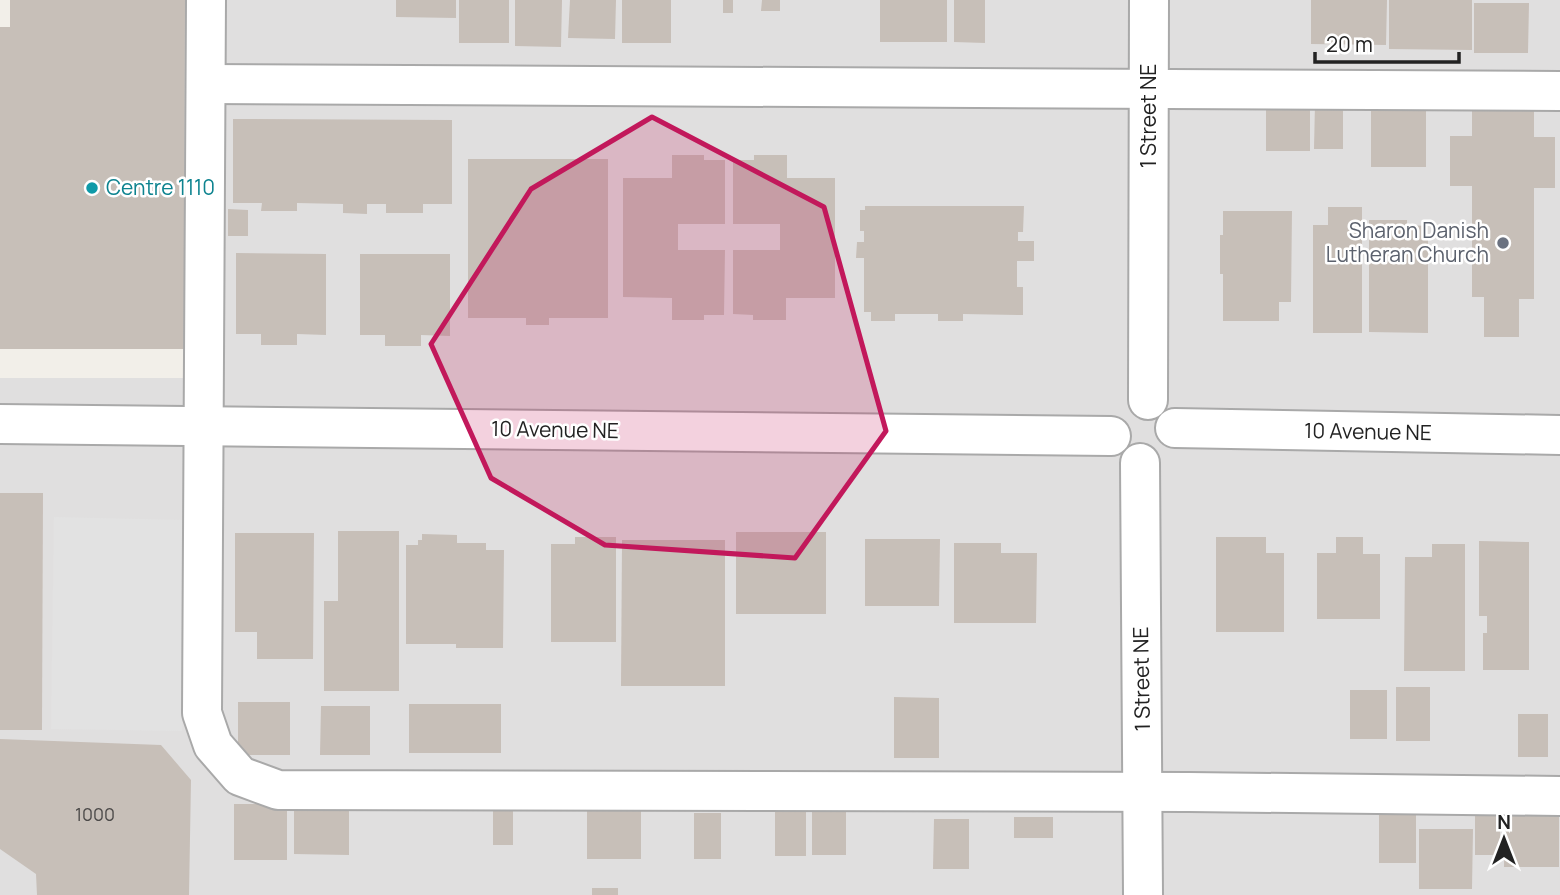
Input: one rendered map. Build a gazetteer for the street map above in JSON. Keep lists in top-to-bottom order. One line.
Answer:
{"streets":{"street":["1 Street NE","10 Avenue NE"]},"crossings":[["1 Street NE","10 Avenue NE"]],"places":["Centre 1110","Sharon Danish Lutheran Church"],"house_numbers":["1000"],"scale_bar":"20 m","north":"top"}
